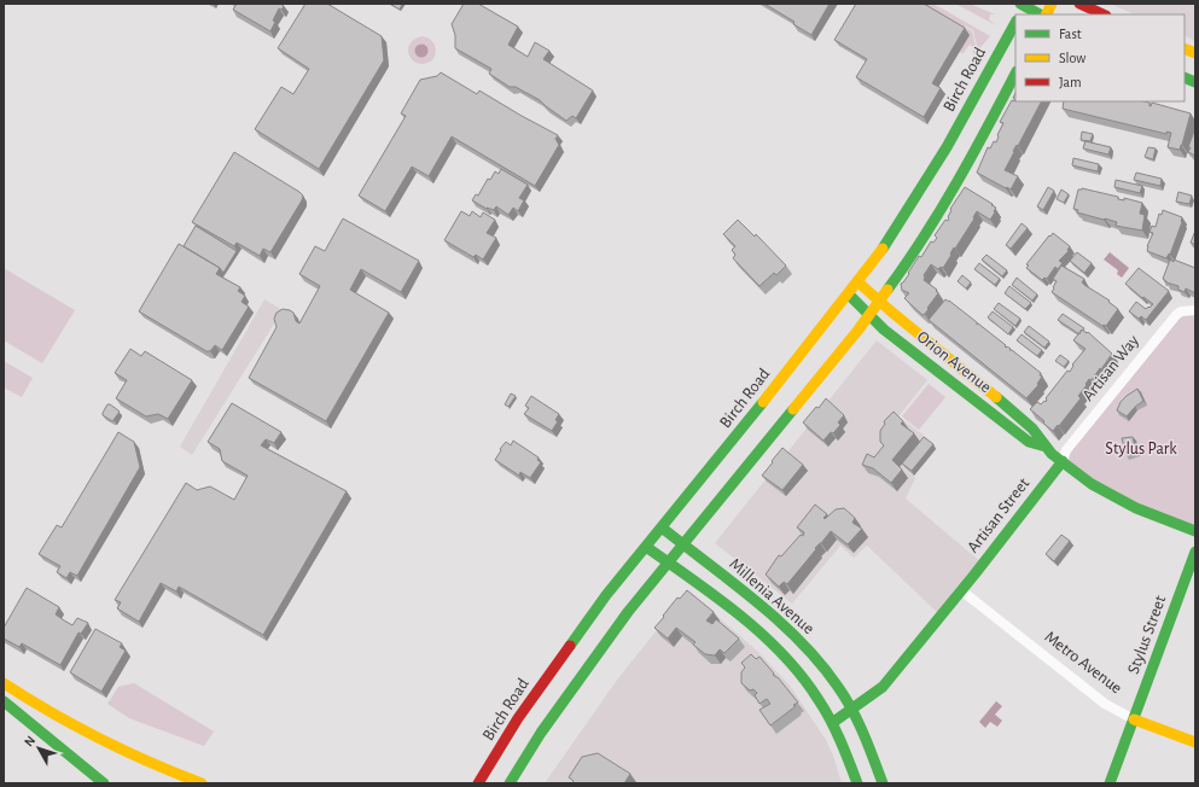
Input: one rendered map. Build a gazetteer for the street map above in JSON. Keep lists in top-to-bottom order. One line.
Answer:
{"streets":{"main road":["Birch Road","Orion Avenue","Artisan Street","Millenia Avenue","Stylus Street","Metro Avenue"],"street":["Artisan Way"]},"crossings":[["Birch Road","Orion Avenue"],["Birch Road","Millenia Avenue"],["Orion Avenue","Artisan Way"],["Orion Avenue","Artisan Street"],["Artisan Way","Artisan Street"],["Artisan Street","Metro Avenue"],["Stylus Street","Metro Avenue"]],"parks":["Stylus Park"],"legend":["Fast","Slow","Jam"],"north":"top left"}
